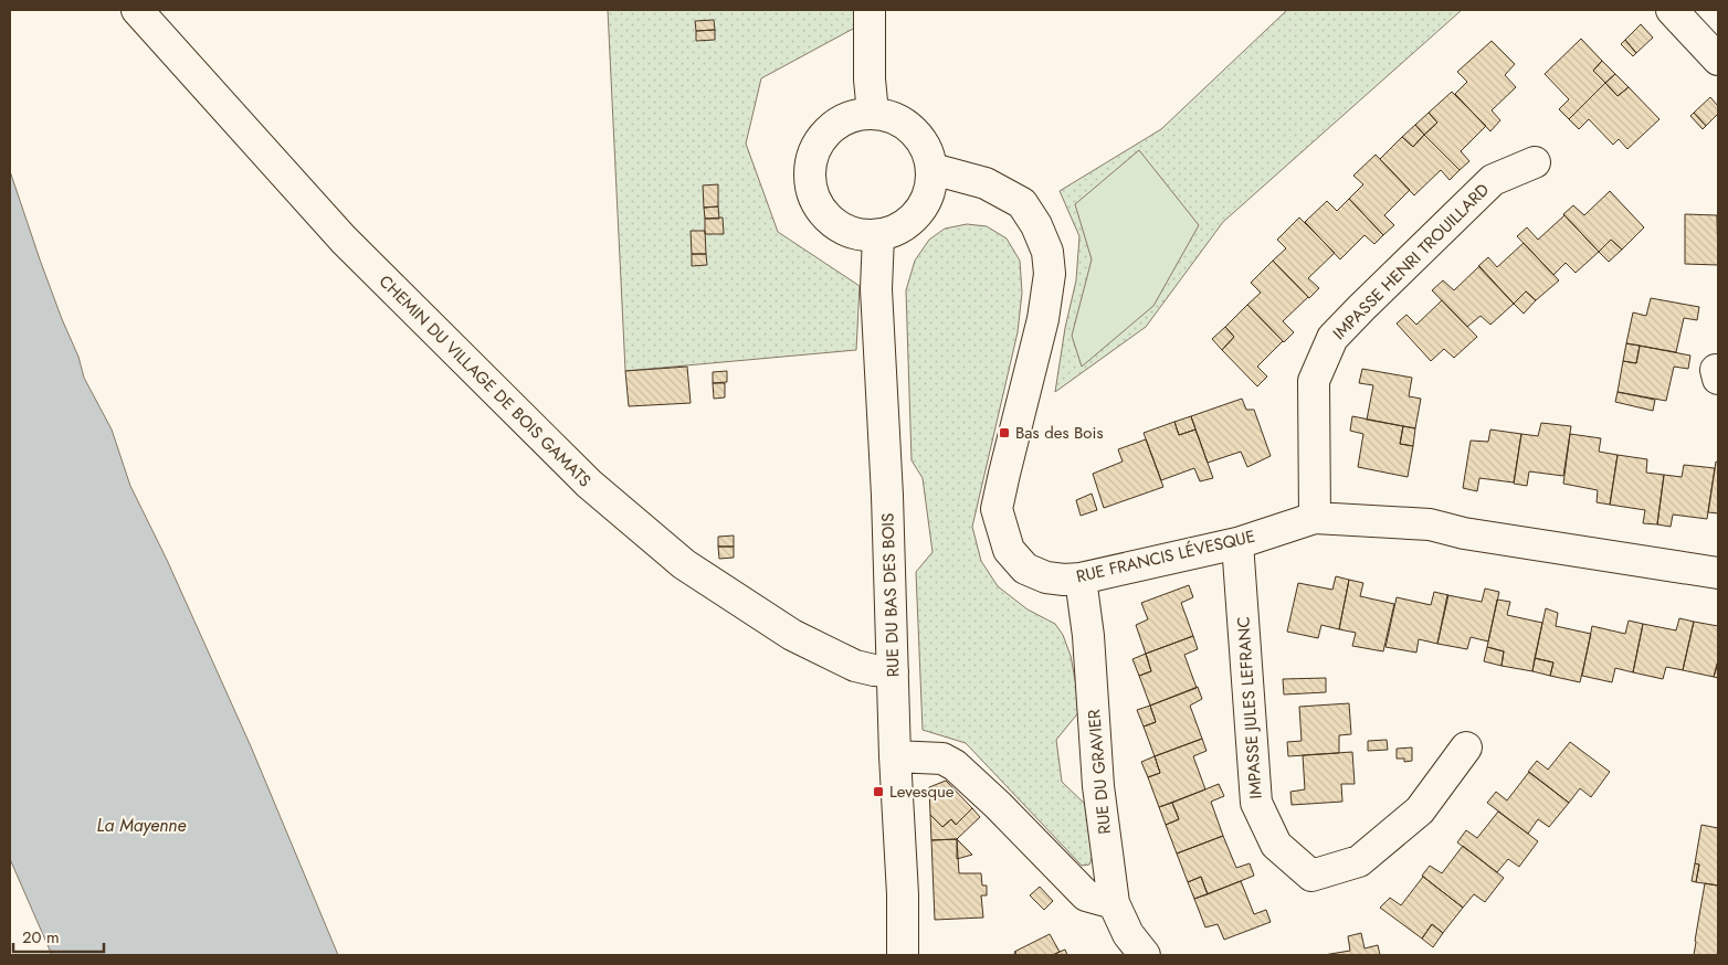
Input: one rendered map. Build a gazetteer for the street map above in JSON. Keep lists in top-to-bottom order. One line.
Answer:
{"streets":{"street":["IMPASSE HENRI TROUILLARD","CHEMIN DU VILLAGE DE BOIS GAMATS","RUE FRANCIS LÉVESQUE","RUE DU BAS DES BOIS","IMPASSE JULES LEFRANC","RUE DU GRAVIER"]},"crossings":[["IMPASSE HENRI TROUILLARD","RUE FRANCIS LÉVESQUE"],["CHEMIN DU VILLAGE DE BOIS GAMATS","RUE DU BAS DES BOIS"],["RUE FRANCIS LÉVESQUE","RUE DU BAS DES BOIS"],["RUE FRANCIS LÉVESQUE","IMPASSE JULES LEFRANC"],["RUE FRANCIS LÉVESQUE","RUE DU GRAVIER"]],"water":["La Mayenne"],"places":{"transit":["Bas des Bois","Levesque"]},"scale_bar":"20 m"}
